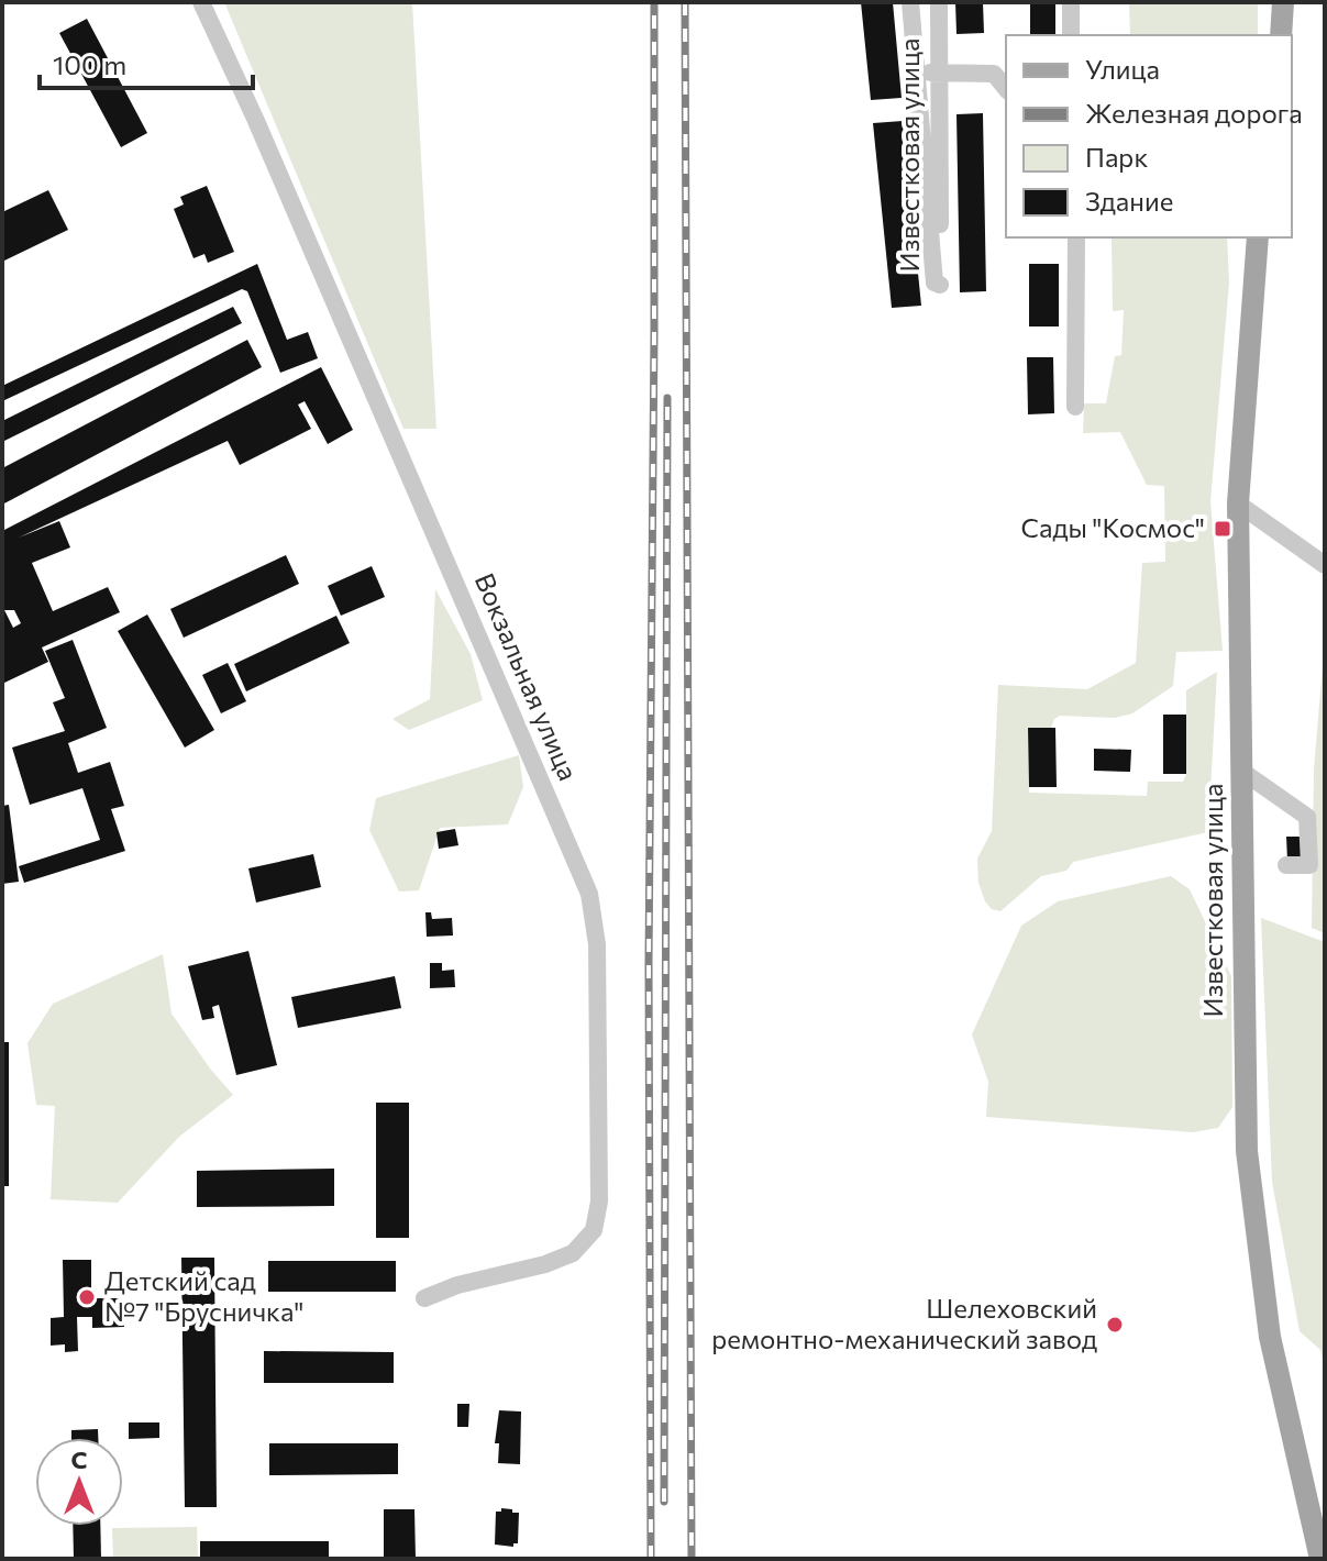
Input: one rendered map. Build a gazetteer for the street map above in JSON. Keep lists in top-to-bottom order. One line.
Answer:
{"streets":{"main road":["Известковая улица"],"street":["Вокзальная улица"]},"places":{"transit":["Сады \"Космос\""],"other":["Детский сад №7 \"Брусничка\"","Шелеховский ремонтно-механический завод"]},"legend":["Улица","Железная дорога","Парк","Здание"],"scale_bar":"100 m","north":"top"}
